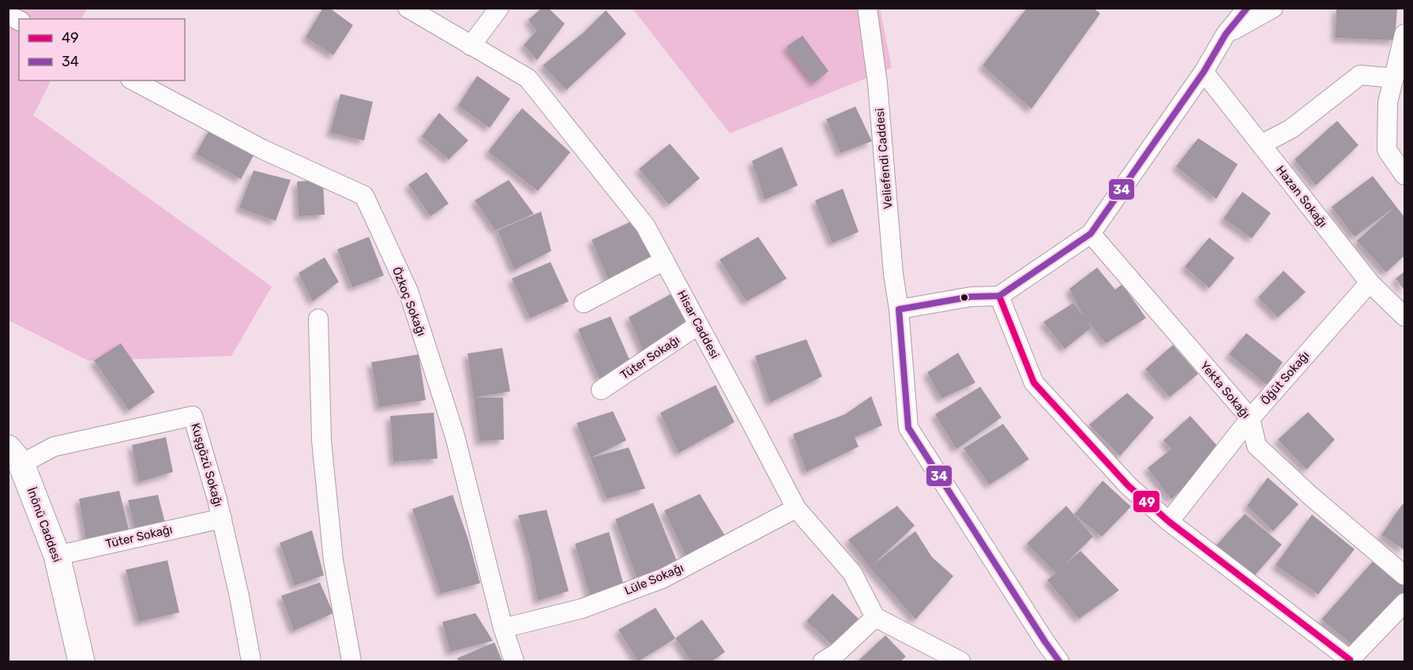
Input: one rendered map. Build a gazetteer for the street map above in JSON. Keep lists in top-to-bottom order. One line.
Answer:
{"streets":{"main road":["İnönü Caddesi"],"street":["Veliefendi Caddesi","Hazan Sokağı","Özkoç Sokağı","Hisar Caddesi","Tüter Sokağı","Öğüt Sokağı","Yekta Sokağı","Kuşgözü Sokağı","Lüle Sokağı"]},"crossings":[["Hazan Sokağı","Öğüt Sokağı"],["Özkoç Sokağı","Lüle Sokağı"],["Hisar Caddesi","Tüter Sokağı"],["Hisar Caddesi","Lüle Sokağı"],["Tüter Sokağı","Kuşgözü Sokağı"],["Tüter Sokağı","İnönü Caddesi"],["Öğüt Sokağı","Yekta Sokağı"],["Kuşgözü Sokağı","İnönü Caddesi"]],"lines":["transit line 34","transit line 49"],"legend":["49","34"]}
